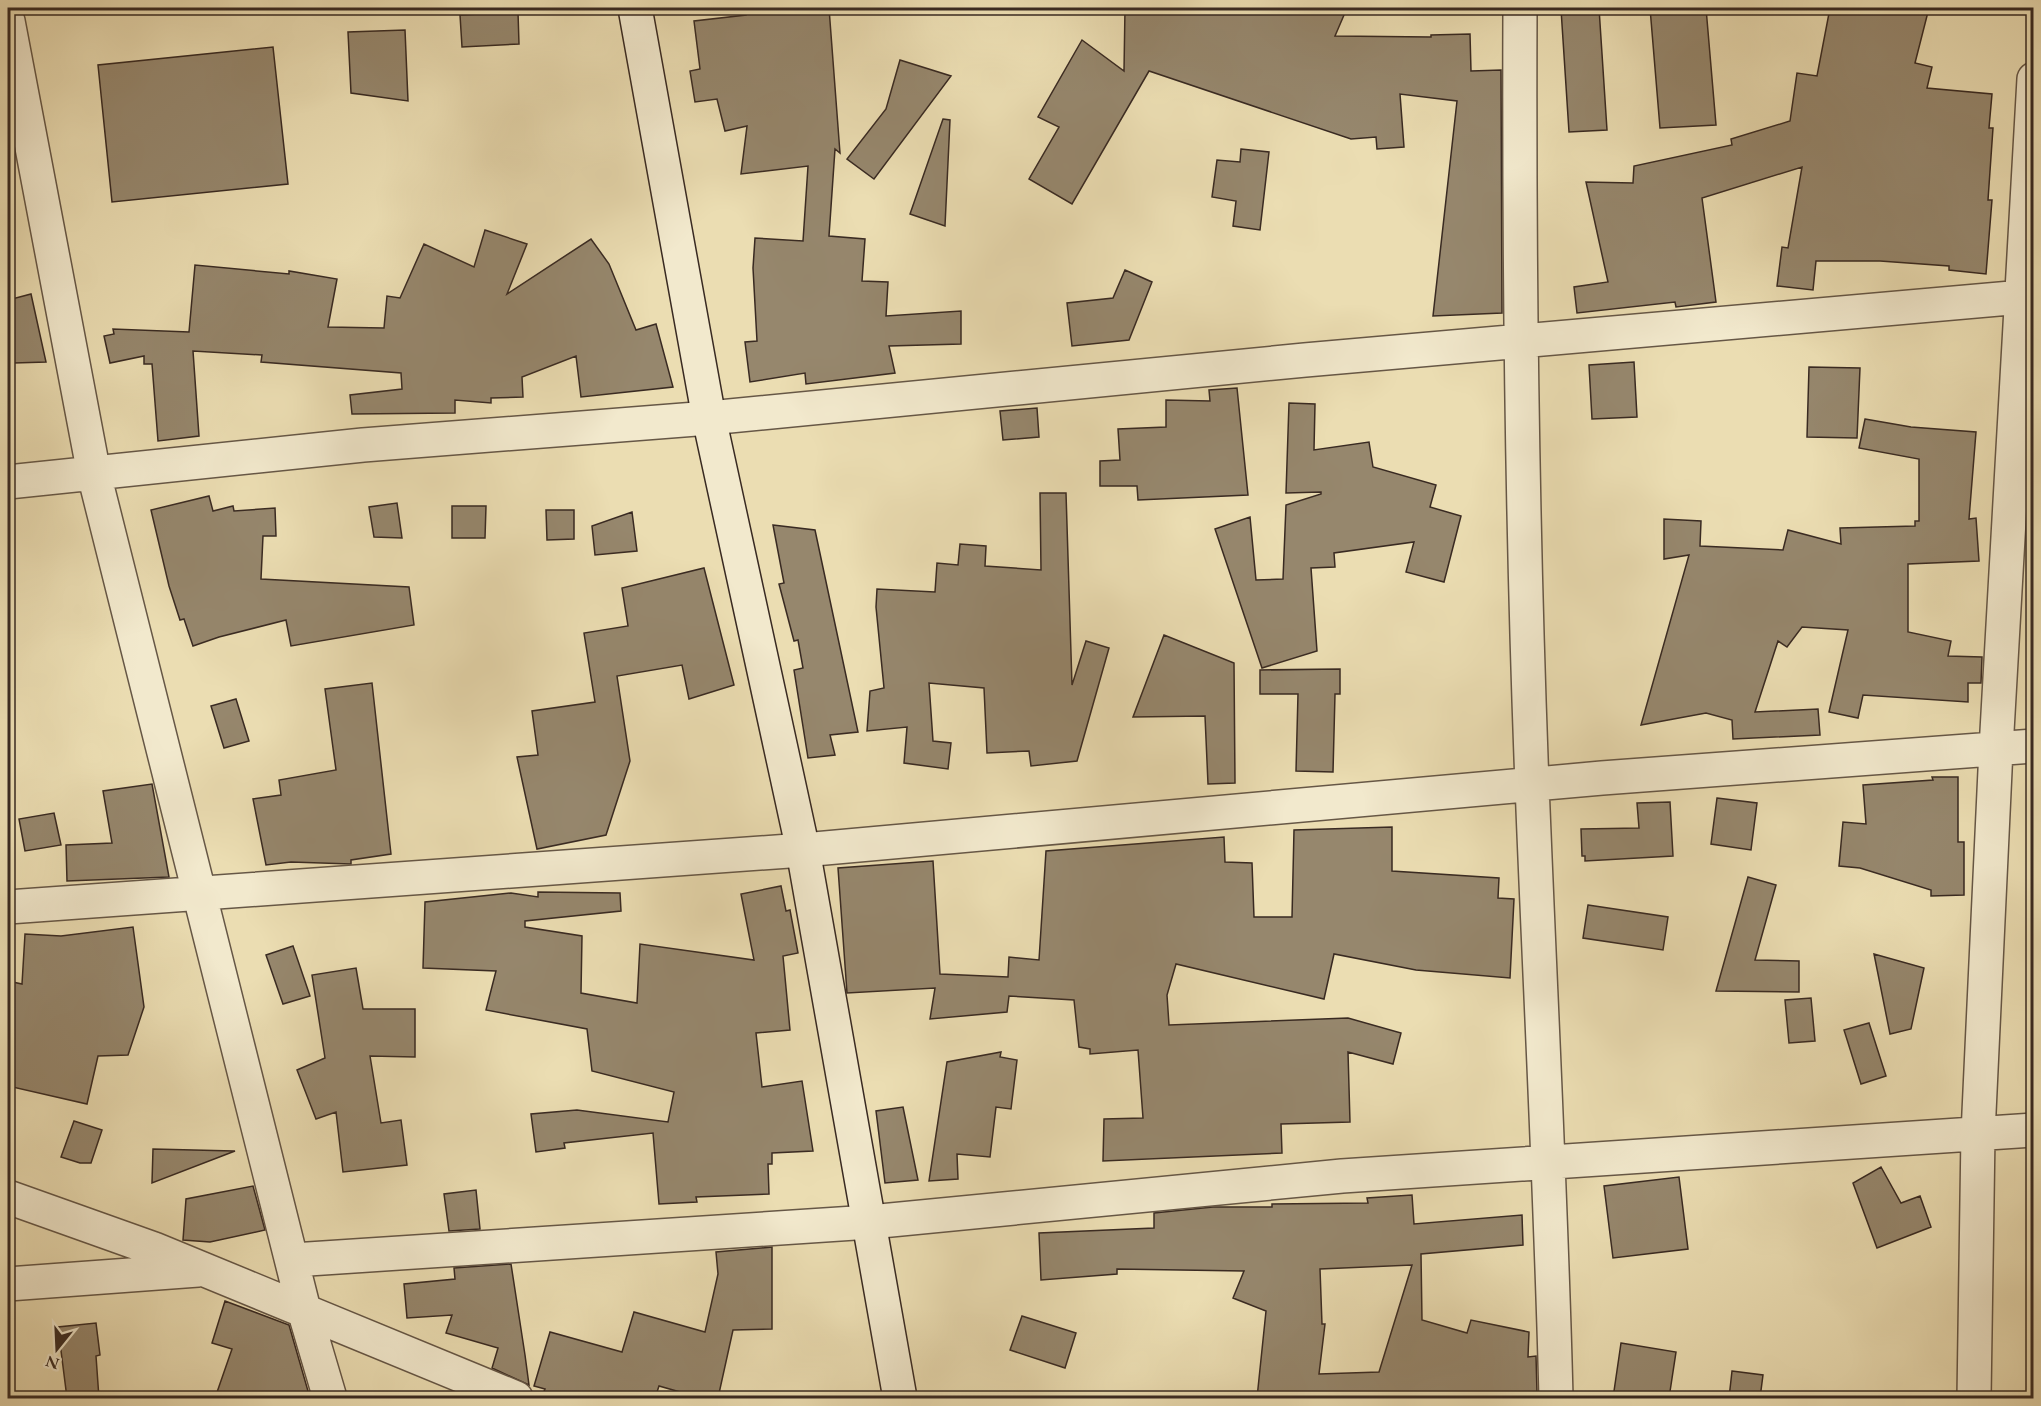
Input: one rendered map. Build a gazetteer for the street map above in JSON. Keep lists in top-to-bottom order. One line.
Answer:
{"north":"bottom"}
